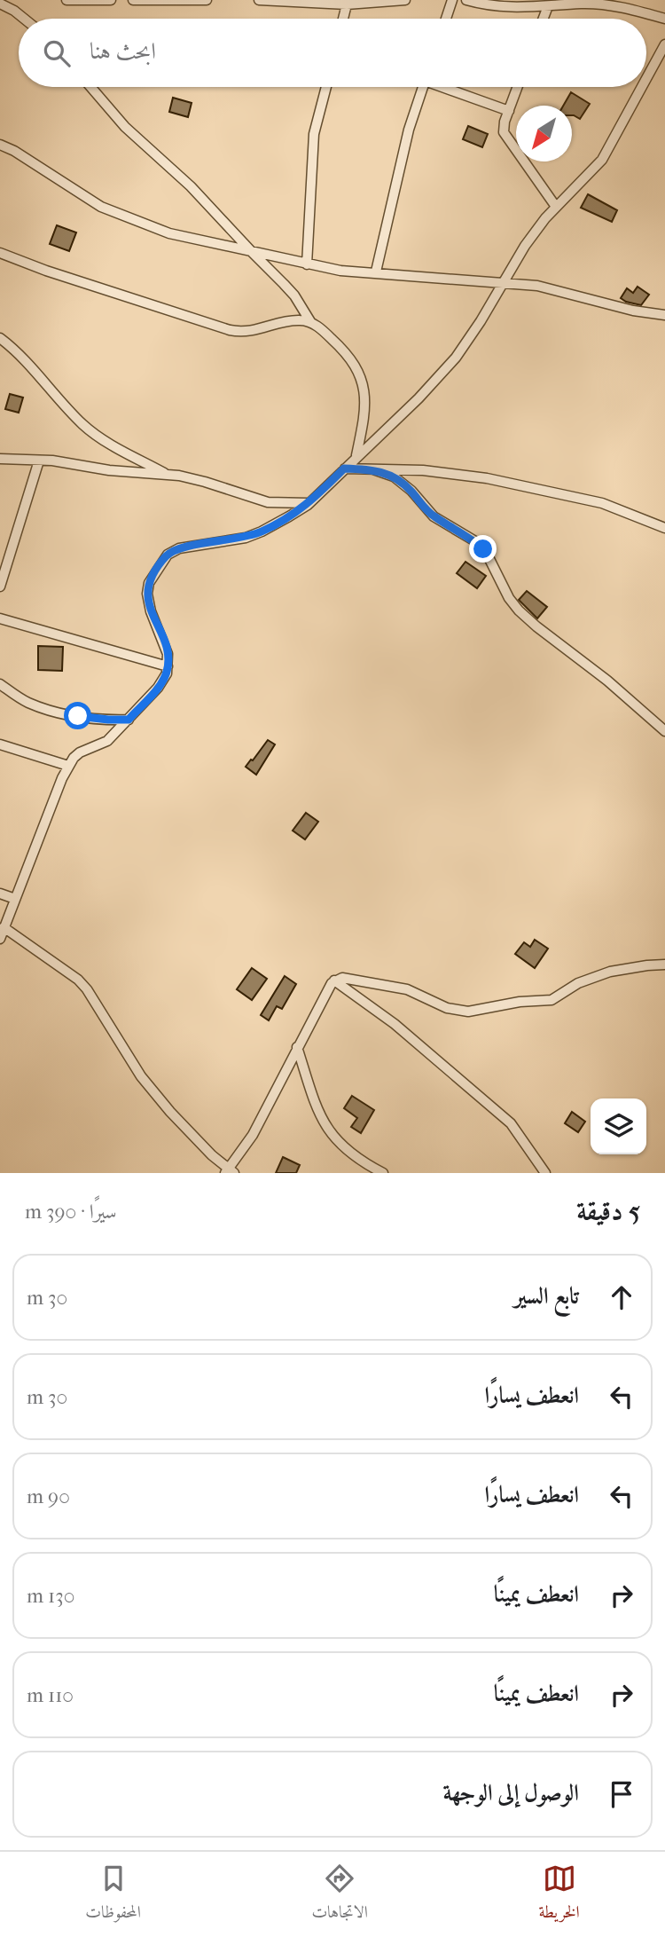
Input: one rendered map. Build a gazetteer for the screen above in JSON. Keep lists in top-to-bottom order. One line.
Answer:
{"north":"bottom left","page":{"search":"ابحث هنا","heading":["5 دقيقة","سيرًا · 390 m"],"list":[["تابع السير","30 m"],["انعطف يسارًا","30 m"],["انعطف يسارًا","90 m"],["انعطف يمينًا","130 m"],["انعطف يمينًا","110 m"],"الوصول إلى الوجهة"],"nav":["الخريطة","الاتجاهات","المحفوظات"]}}
